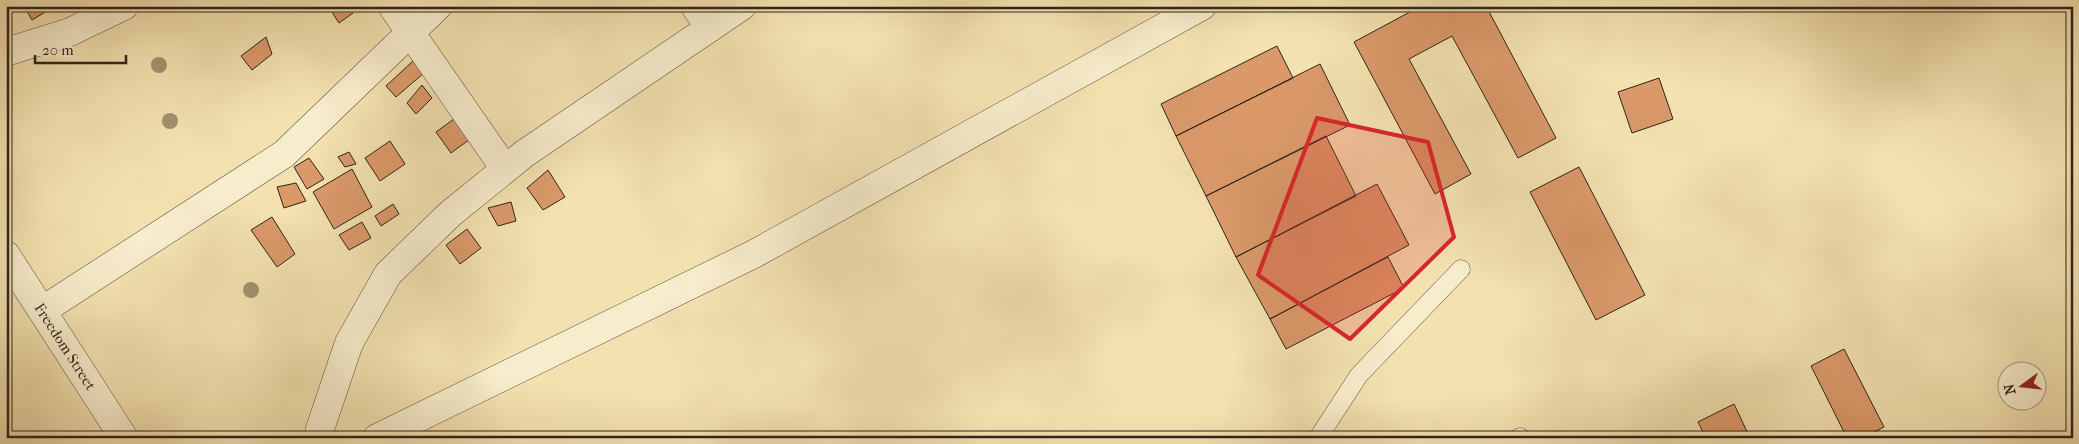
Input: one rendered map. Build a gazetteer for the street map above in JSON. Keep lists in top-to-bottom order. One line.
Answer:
{"streets":{"street":["Freedom Street"]},"scale_bar":"20 m","north":"left"}
